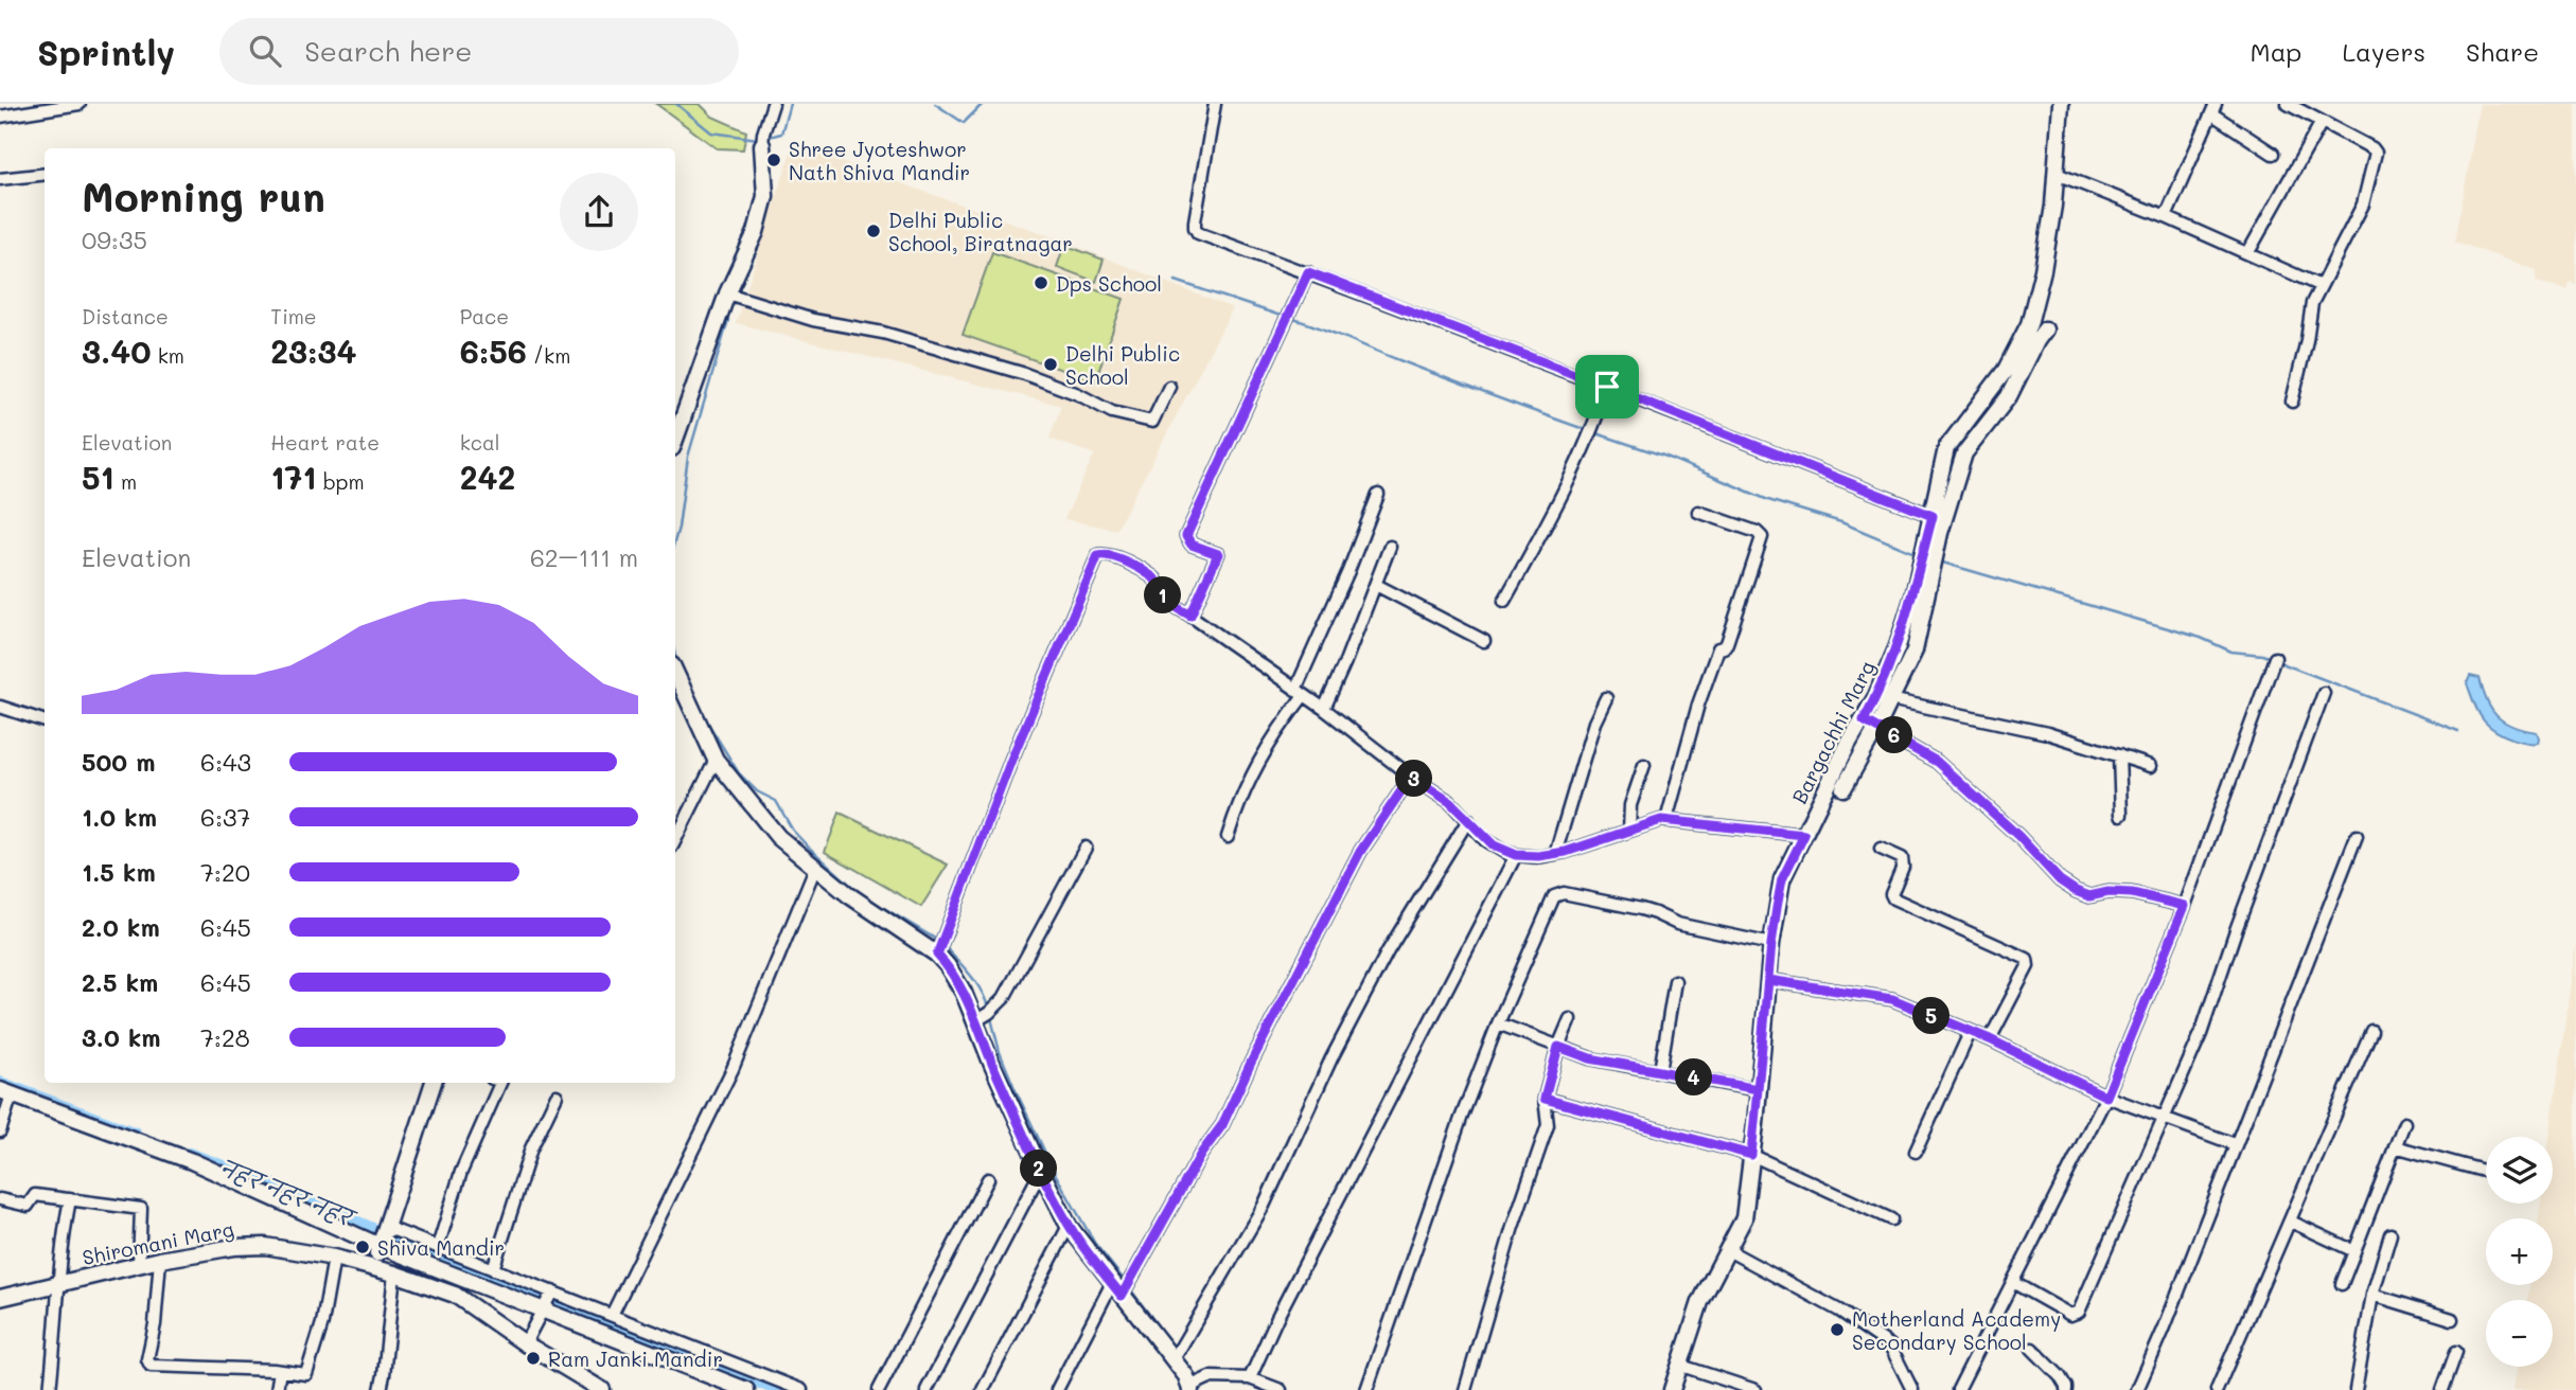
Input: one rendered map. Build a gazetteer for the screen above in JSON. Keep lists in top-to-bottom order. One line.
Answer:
{"streets":{"street":["Bargachhi Marg","Shiromani Marg"]},"water":["नहर नहर नहर"],"places":["Shree Jyoteshwor Nath Shiva Mandir","Delhi Public School, Biratnagar","Dps School","Delhi Public School","Shiva Mandir","Motherland Academy Secondary School","Ram Janki Mandir"],"page":{"header":"Sprintly","search":"Search here","nav":["Map","Layers","Share"],"heading":["Morning run","09:35"],"stats":[["Distance","3.40 km"],["Time","23:34"],["Pace","6:56 /km"],["Elevation","51 m"],["Heart rate","171 bpm"],["kcal","242"]],"chart":["Elevation","62–111 m"],"pins":["1","6","3","5","4","2"],"list":[{"name":"500 m","note":"6:43"},{"name":"1.0 km","note":"6:37"},{"name":"1.5 km","note":"7:20"},{"name":"2.0 km","note":"6:45"},{"name":"2.5 km","note":"6:45"},{"name":"3.0 km","note":"7:28"}],"map_buttons":["+","−"]}}
